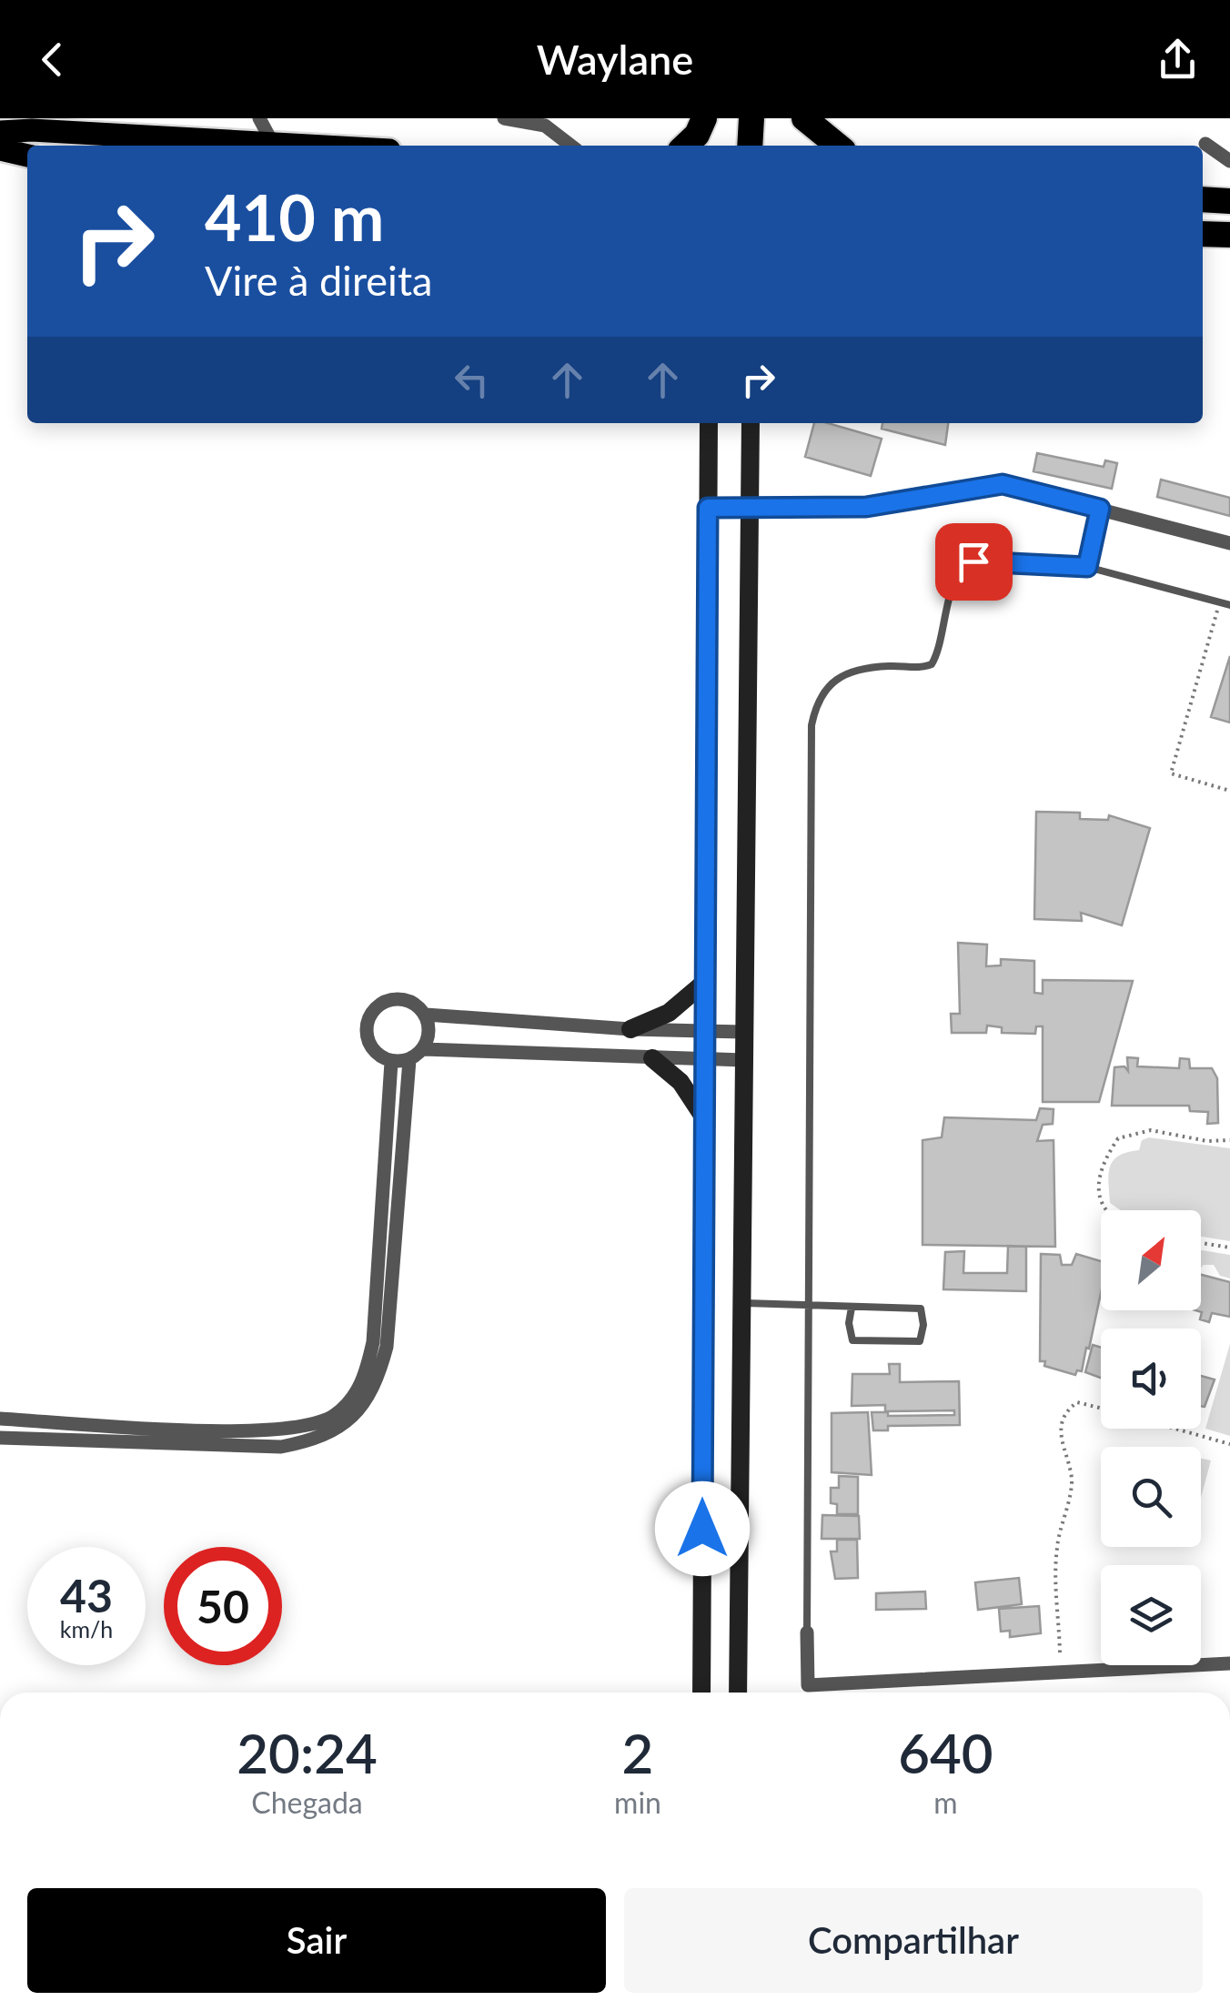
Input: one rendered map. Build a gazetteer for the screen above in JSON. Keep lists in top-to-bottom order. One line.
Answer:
{"north":"top right","page":{"header":"Waylane","turn":["410 m","Vire à direita"],"speed":"43 km/h","limit":"50","eta":["20:24","Chegada","2","min","640","m"],"buttons":["Sair","Compartilhar"]}}
